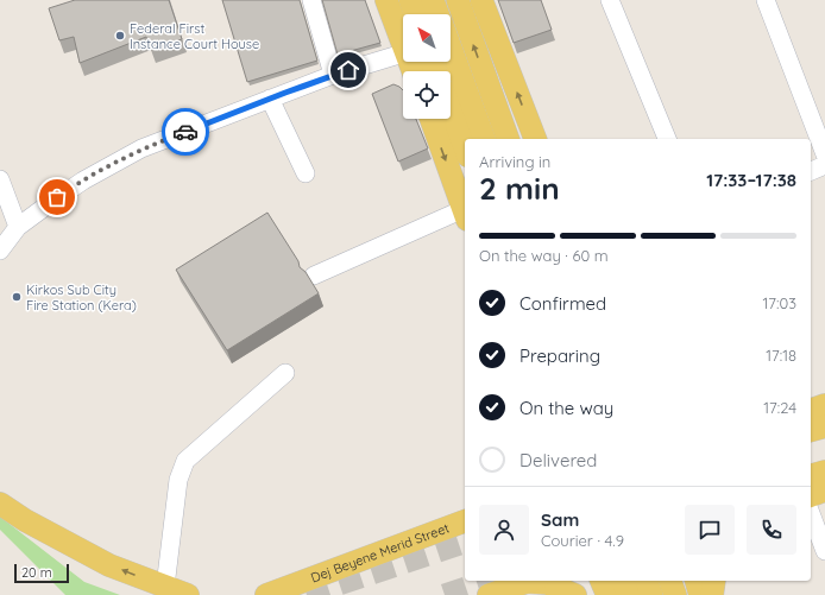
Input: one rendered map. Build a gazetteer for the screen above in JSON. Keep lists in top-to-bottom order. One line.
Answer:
{"streets":{"main road":["Dej Beyene Merid Street"]},"places":["Federal First Instance Court House","Kirkos Sub City Fire Station (Kera)"],"scale_bar":"20 m","north":"top left","page":{"heading":["2 min","Arriving in","17:33–17:38"],"panel":["Sam","Courier · 4.9"],"bar":"On the way · 60 m","list":[["Confirmed","17:03"],["Preparing","17:18"],["On the way","17:24"],"Delivered"],"scale":"20 m"}}
